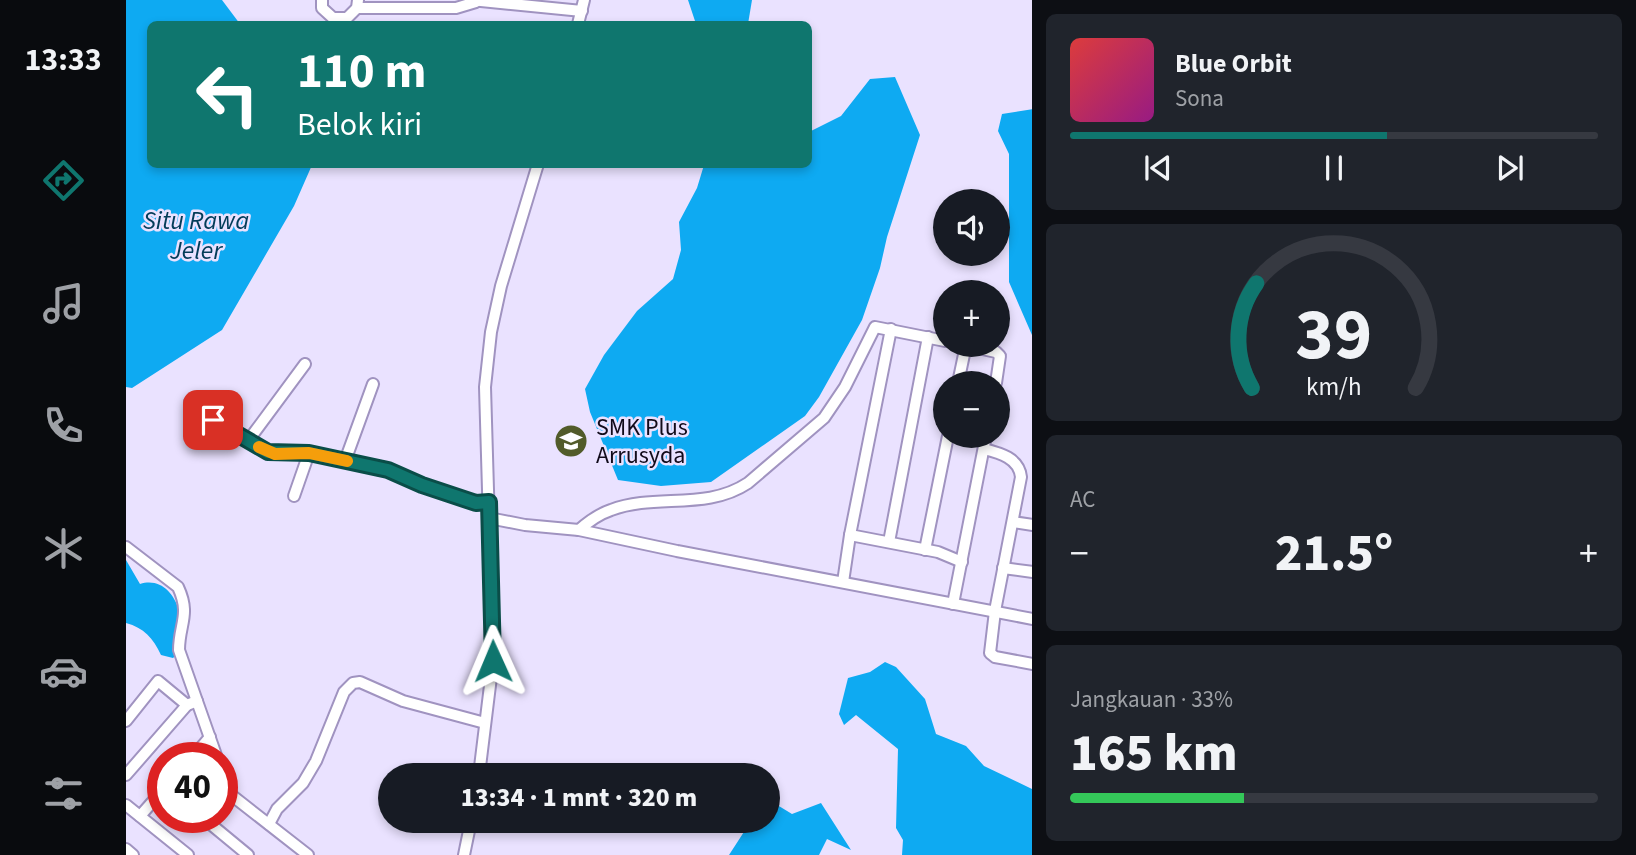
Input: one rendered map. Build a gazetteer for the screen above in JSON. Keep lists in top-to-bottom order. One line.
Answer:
{"water":["Situ Rawa Jeler"],"places":{"school or university":["SMK Plus Arrusyda"]},"page":{"tabs":"13:33","turn":["110 m","Belok kiri"],"song":["Blue Orbit","Sona"],"map_buttons":["+","−"],"tile":["AC",["Jangkauan · 33%","165 km"]],"heat":["−","21.5°","+"],"limit":"40","trip":"13:34 · 1 mnt · 320 m","gauge":["39","km/h"]}}
